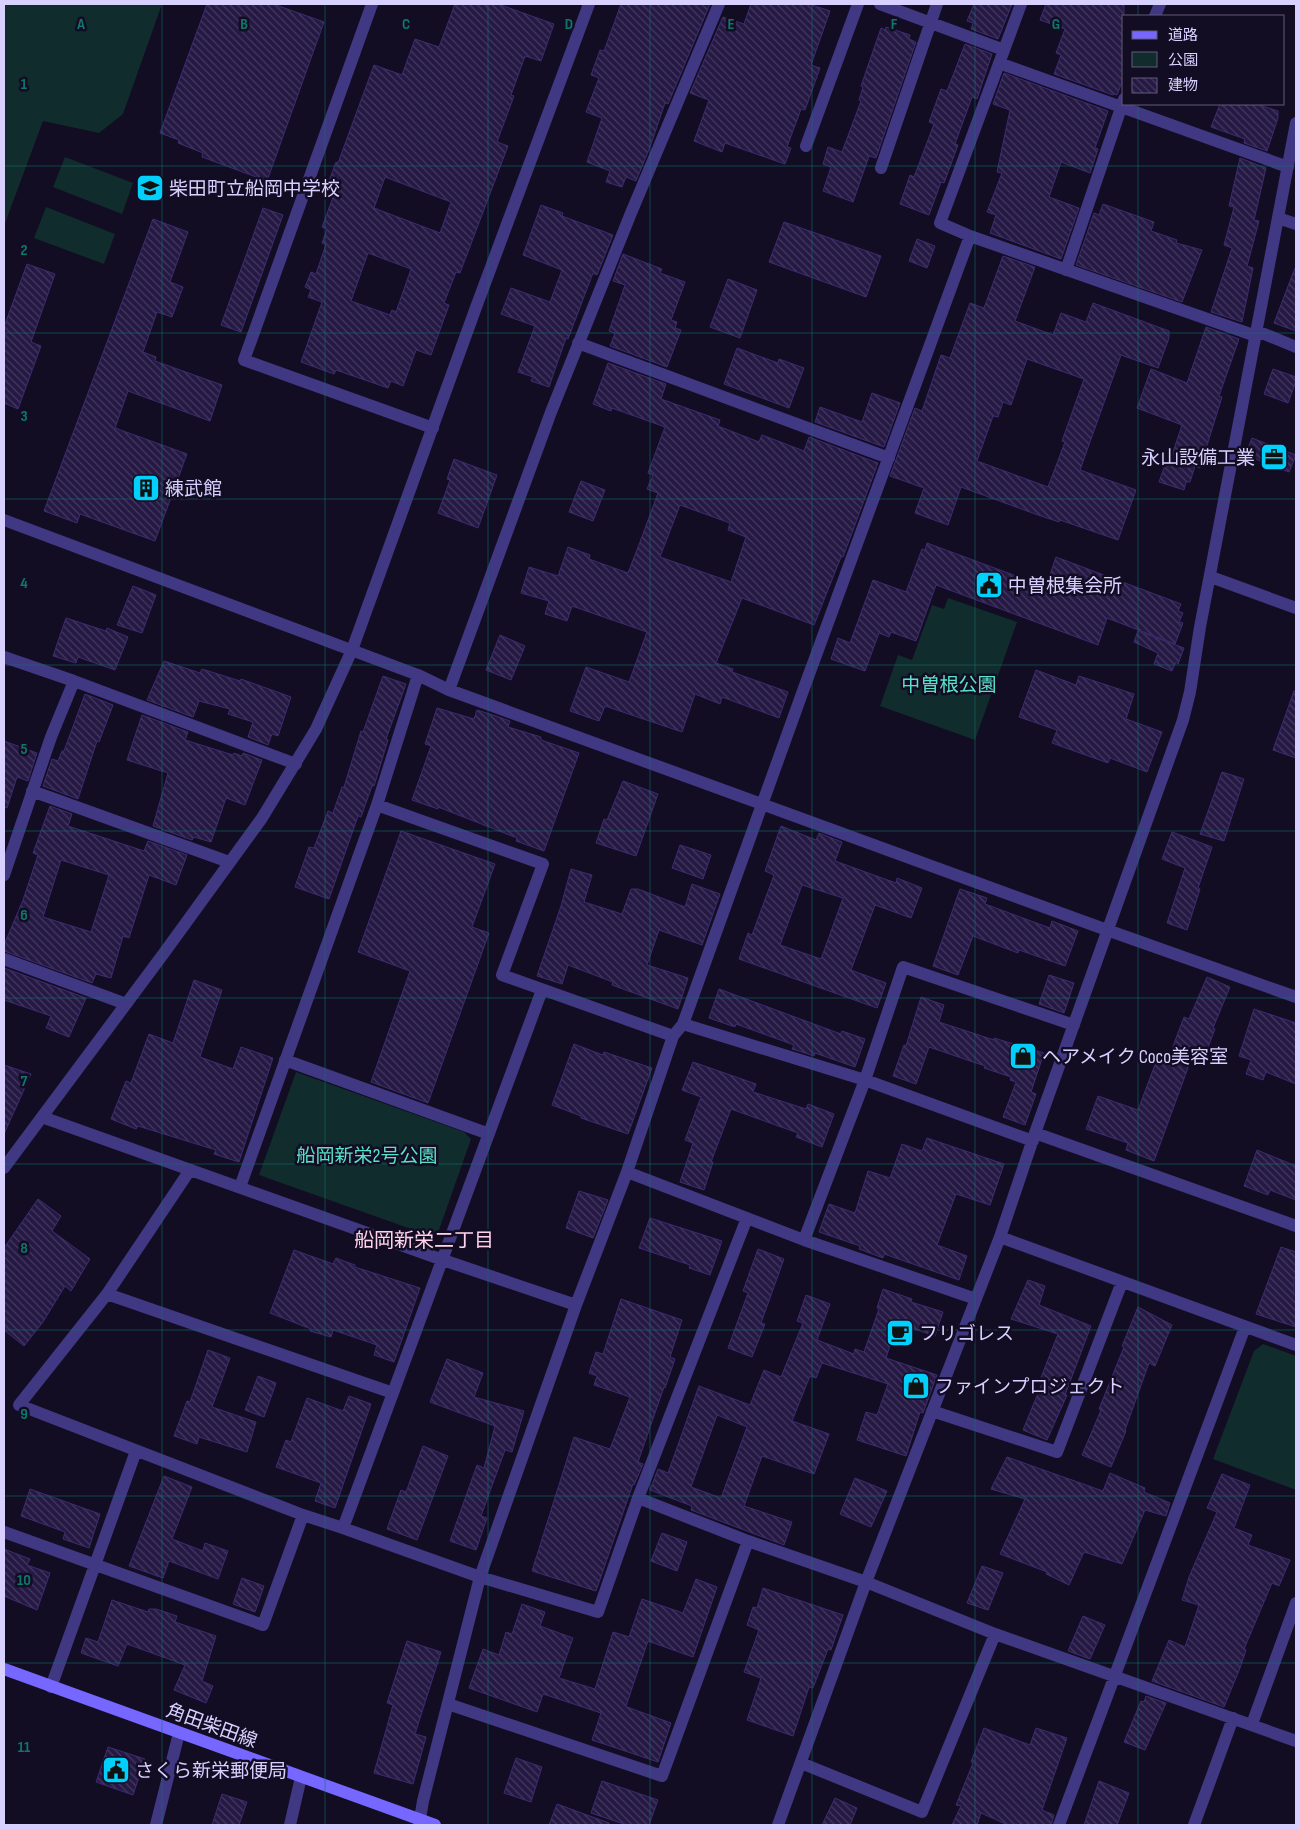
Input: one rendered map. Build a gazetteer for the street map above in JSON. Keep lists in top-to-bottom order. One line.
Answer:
{"streets":{"main road":["角田柴田線"]},"districts":["船岡新栄二丁目"],"parks":["中曽根公園","船岡新栄2号公園"],"places":{"school or university":["柴田町立船岡中学校"],"office":["永山設備工業"],"building":["練武館"],"public building":["中曽根集会所","さくら新栄郵便局"],"shop":["ヘアメイク Coco美容室","ファインプロジェクト"],"cafe":["フリゴレス"]},"legend":["道路","公園","建物"],"grid":{"columns":["A","B","C","D","E","F","G"],"rows":["1","2","3","4","5","6","7","8","9","10","11"]}}
